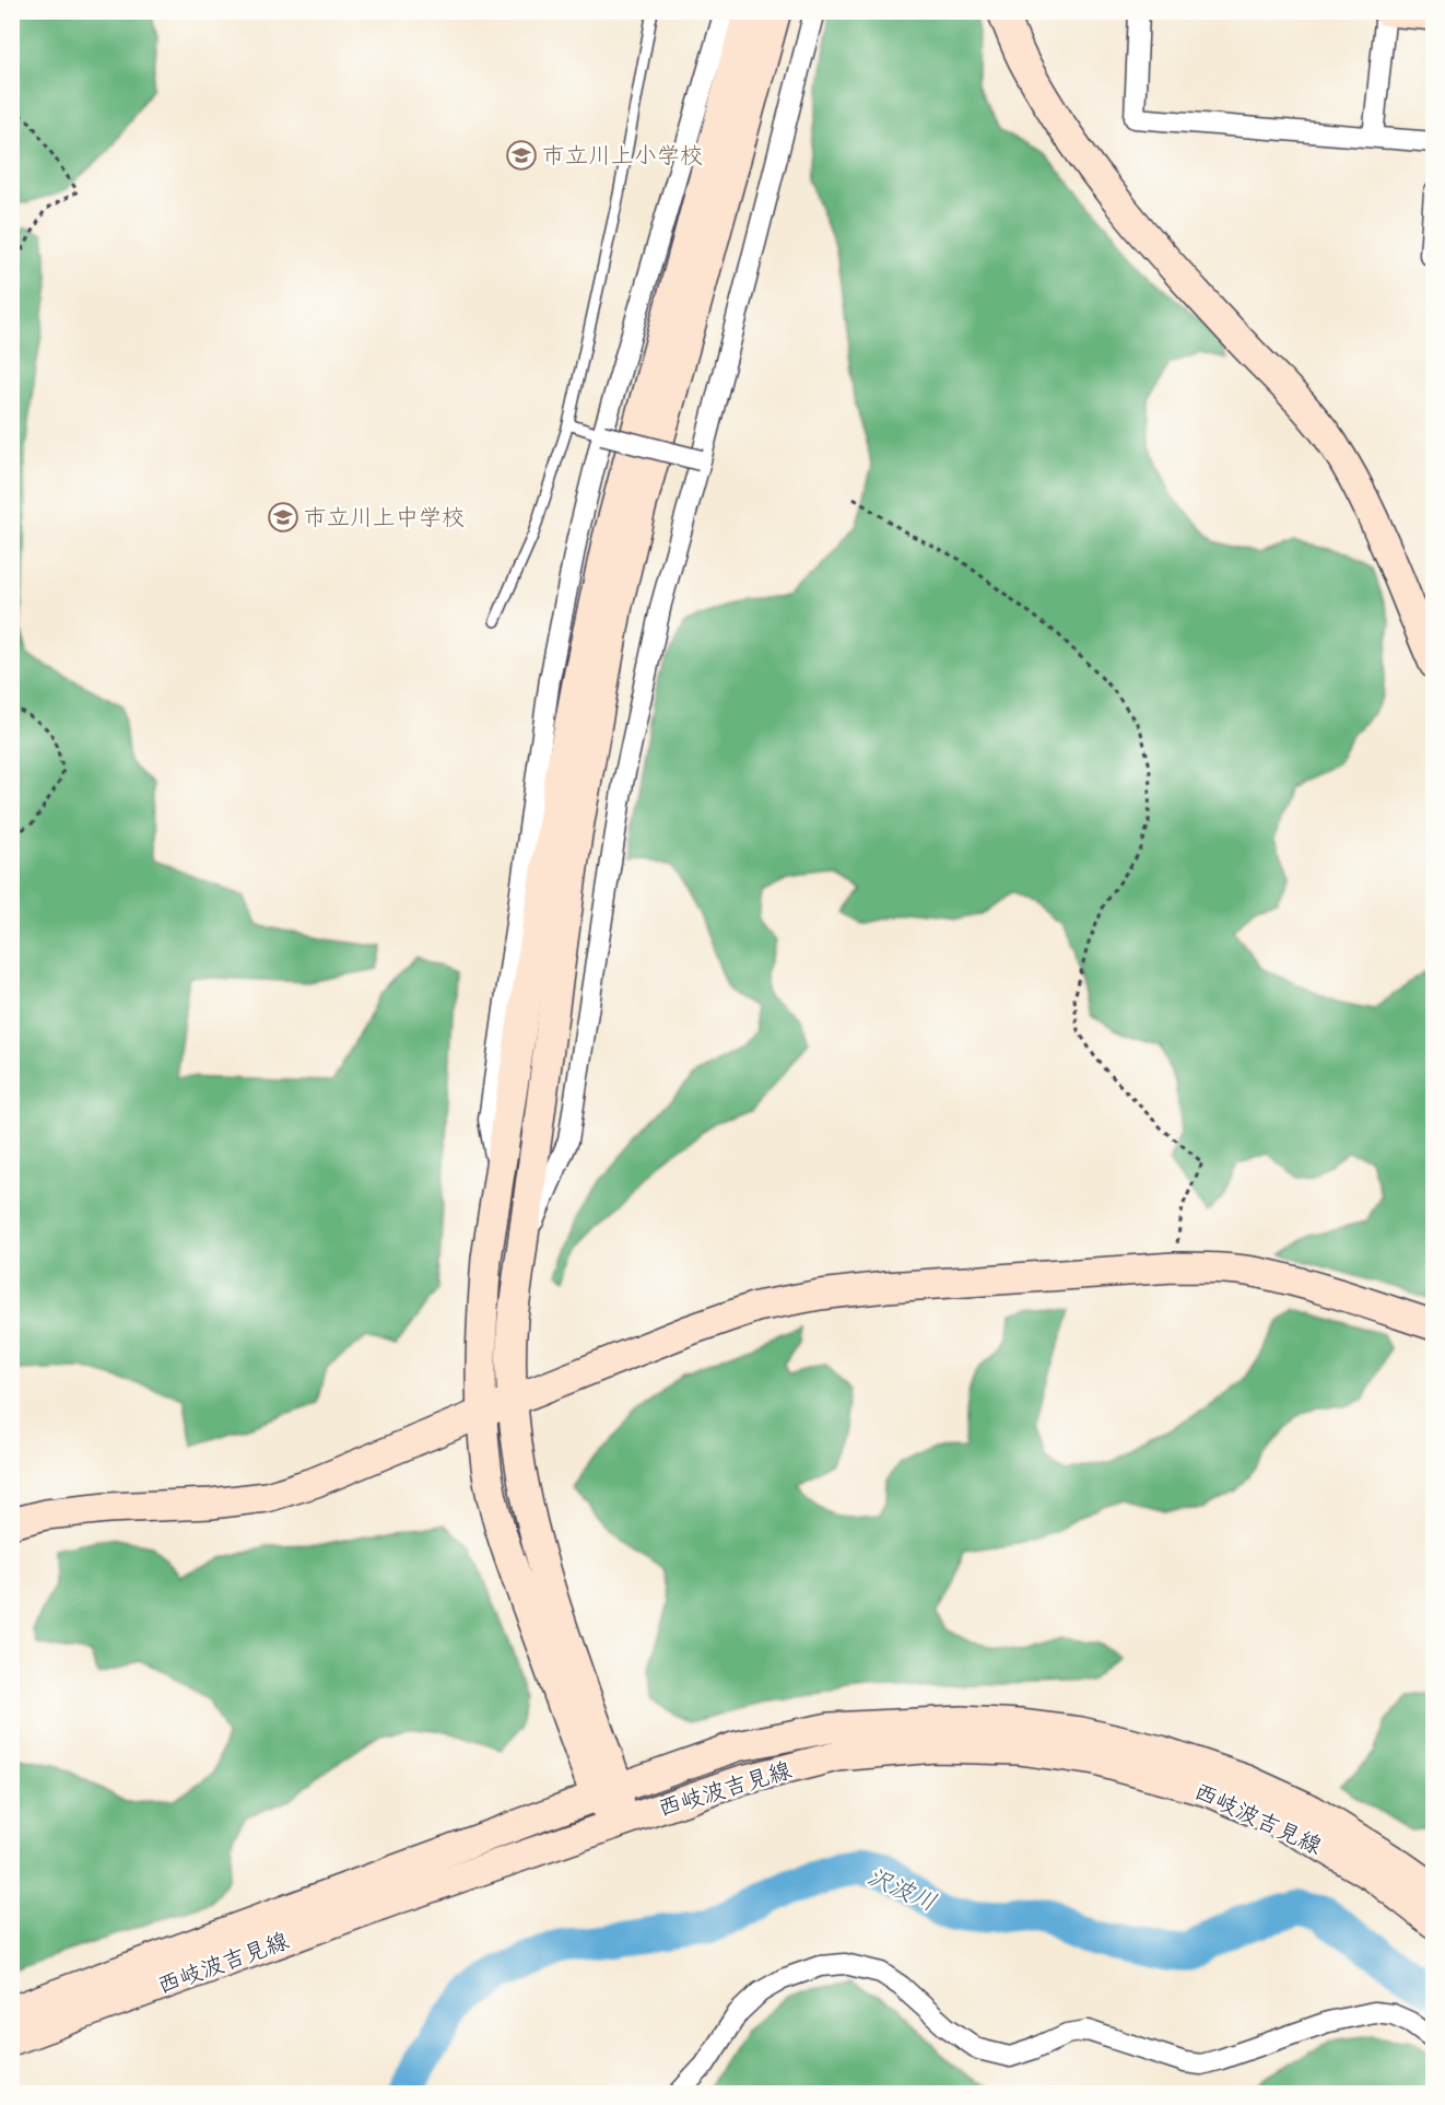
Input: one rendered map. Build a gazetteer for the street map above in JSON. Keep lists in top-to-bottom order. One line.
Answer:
{"streets":{"street":["西岐波吉見線"]},"water":["沢波川"],"places":{"school or university":["市立川上小学校","市立川上中学校"]}}
